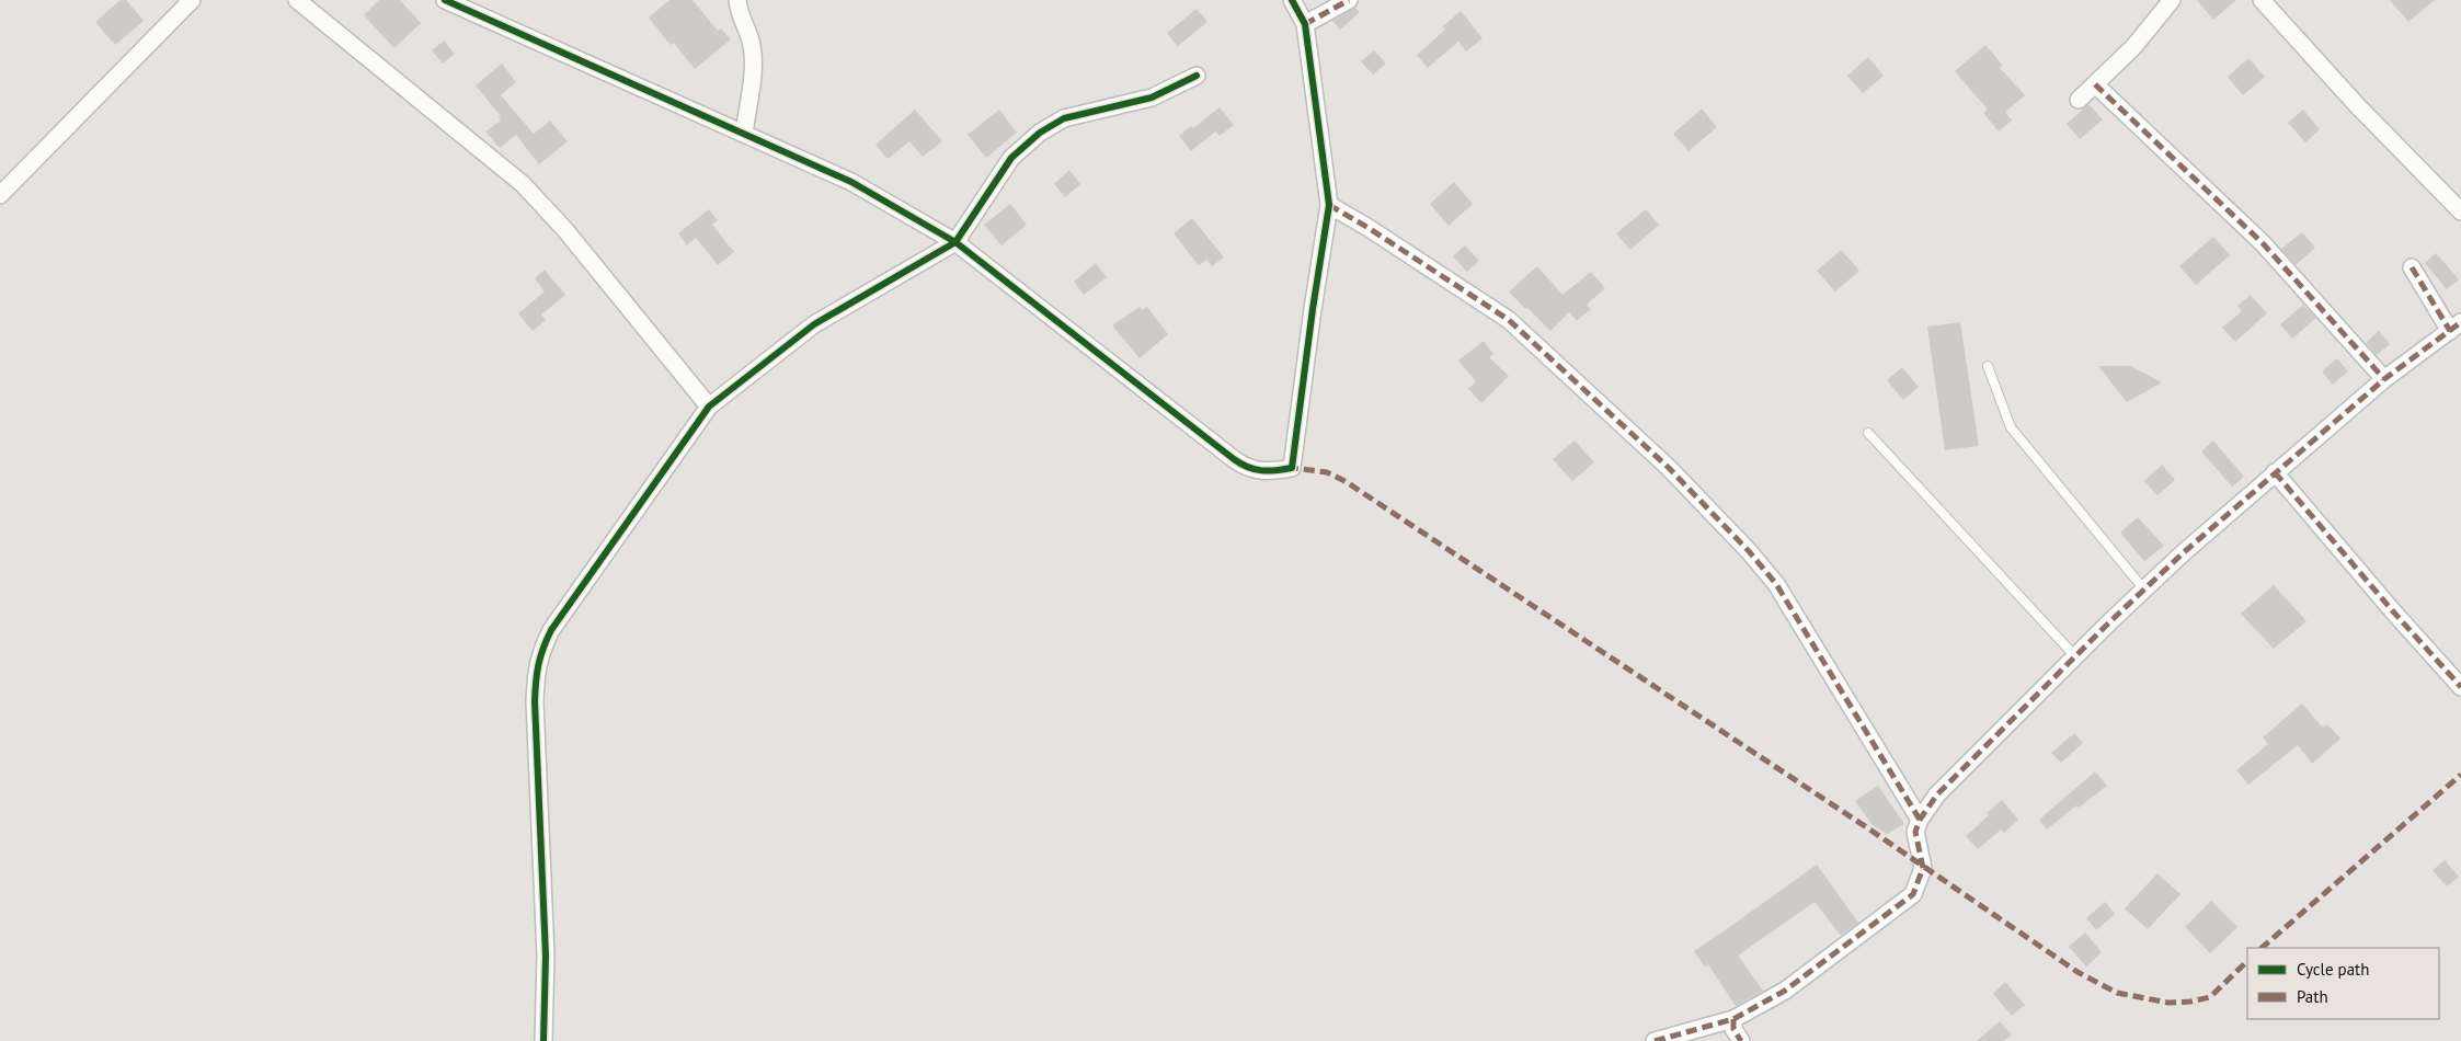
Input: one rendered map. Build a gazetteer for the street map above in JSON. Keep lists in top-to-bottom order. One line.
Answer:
{"legend":["Cycle path","Path"]}
